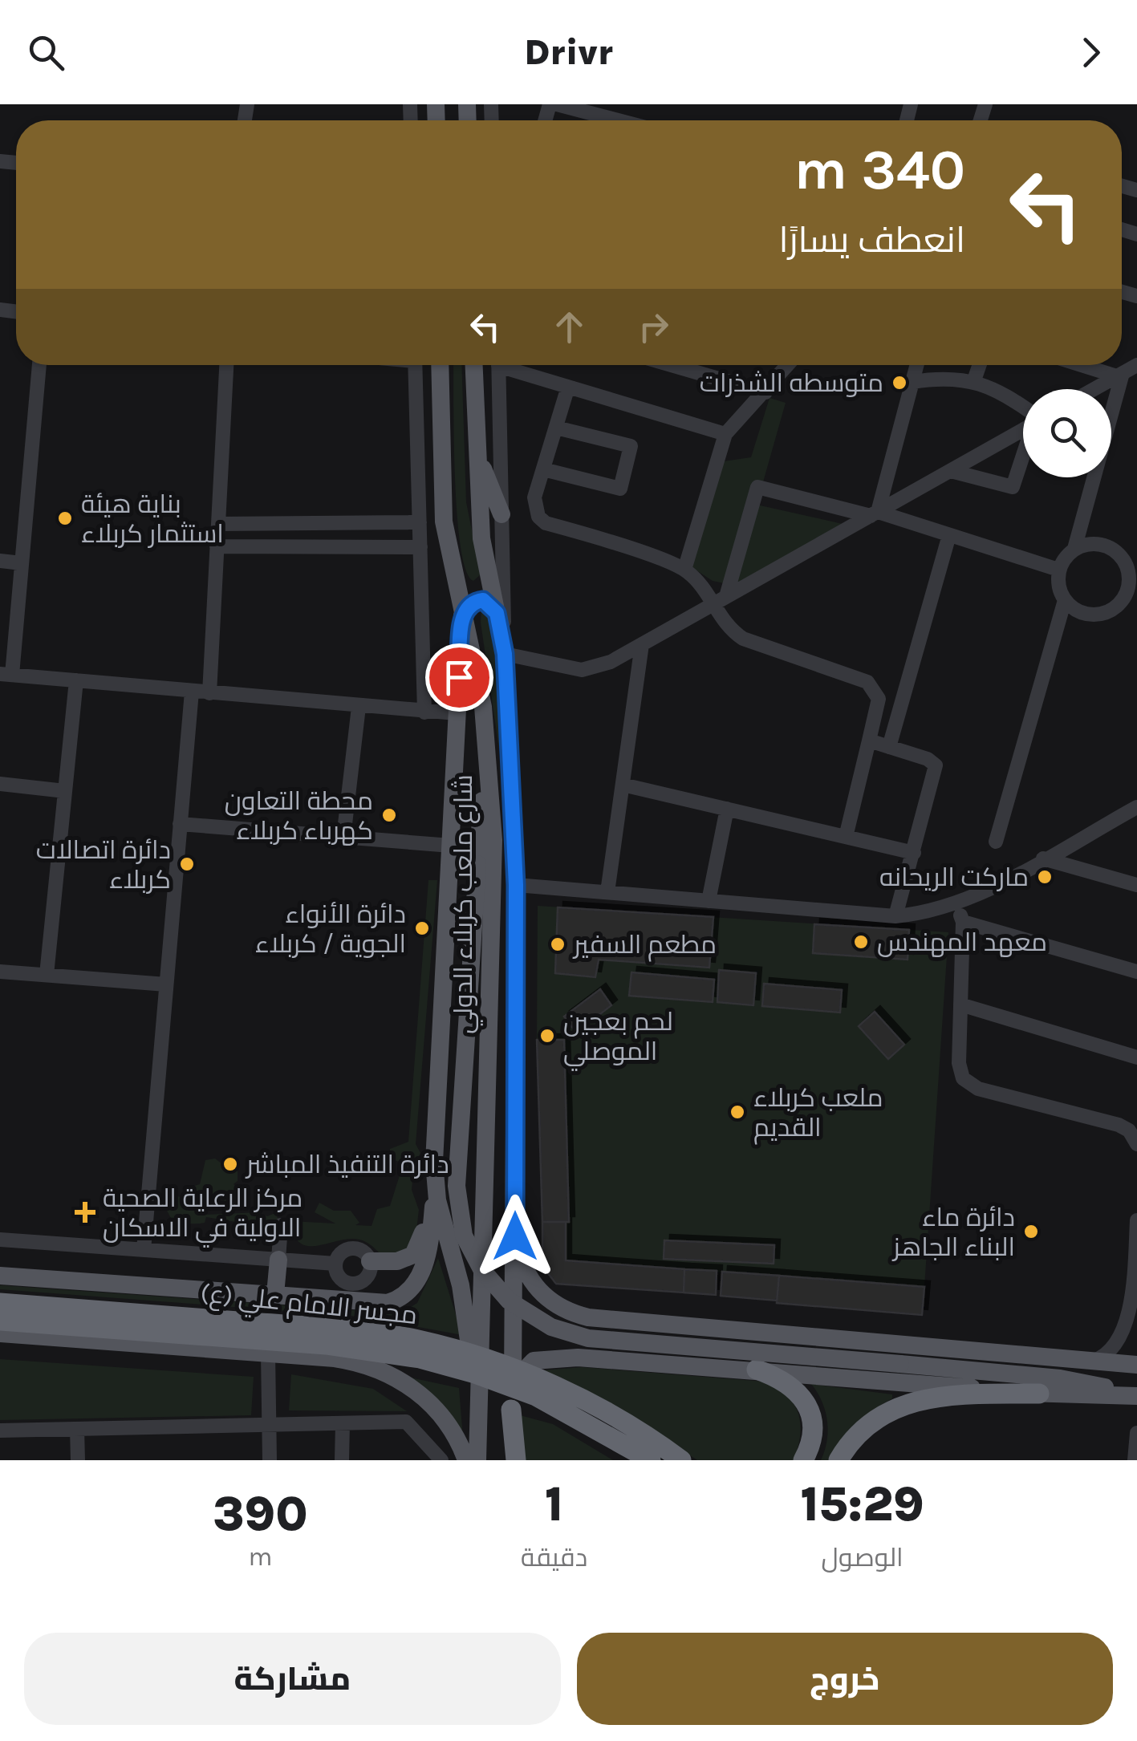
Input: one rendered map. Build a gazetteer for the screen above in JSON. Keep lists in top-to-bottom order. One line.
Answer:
{"streets":{"highway":["مجسر الامام علي (ع)"],"main road":["شارع ملعب كربلاء الدولي"]},"places":{"other":["متوسطه الشذرات","بناية هيئة استثمار كربلاء","محطة التعاون كهرباء كربلاء","دائرة اتصالات كربلاء","ماركت الريحانه","دائرة الأنواء الجوية / كربلاء","معهد المهندس","مطعم السفير","لحم بعجين الموصلي","ملعب كربلاء القديم","دائرة التنفيذ المباشر","دائرة ماء البناء الجاهز"],"health":["مركز الرعاية الصحية الاولية في الاسكان"]},"page":{"header":"Drivr","turn":["340 m","انعطف يسارًا"],"eta":["15:29","الوصول","1","دقيقة","390","m"],"buttons":["خروج","مشاركة"]}}
